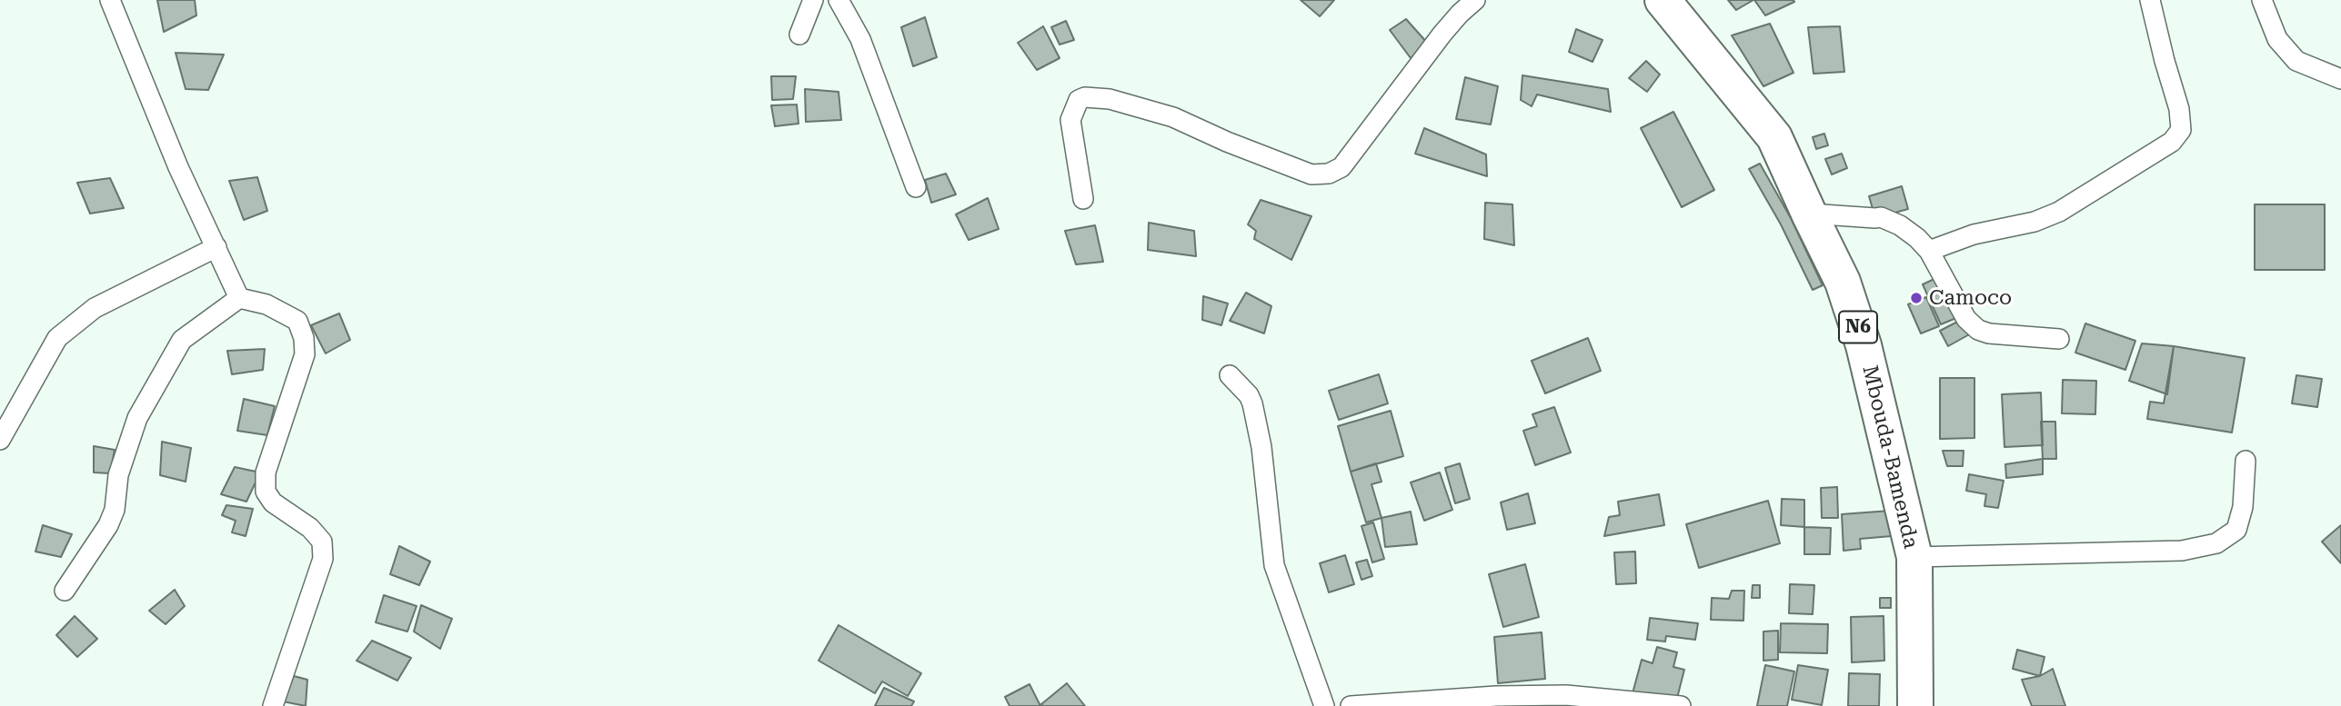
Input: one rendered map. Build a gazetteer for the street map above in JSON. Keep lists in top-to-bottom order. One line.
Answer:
{"streets":{"highway":["N6","Mbouda-Bamenda"]},"places":["Camoco"]}
